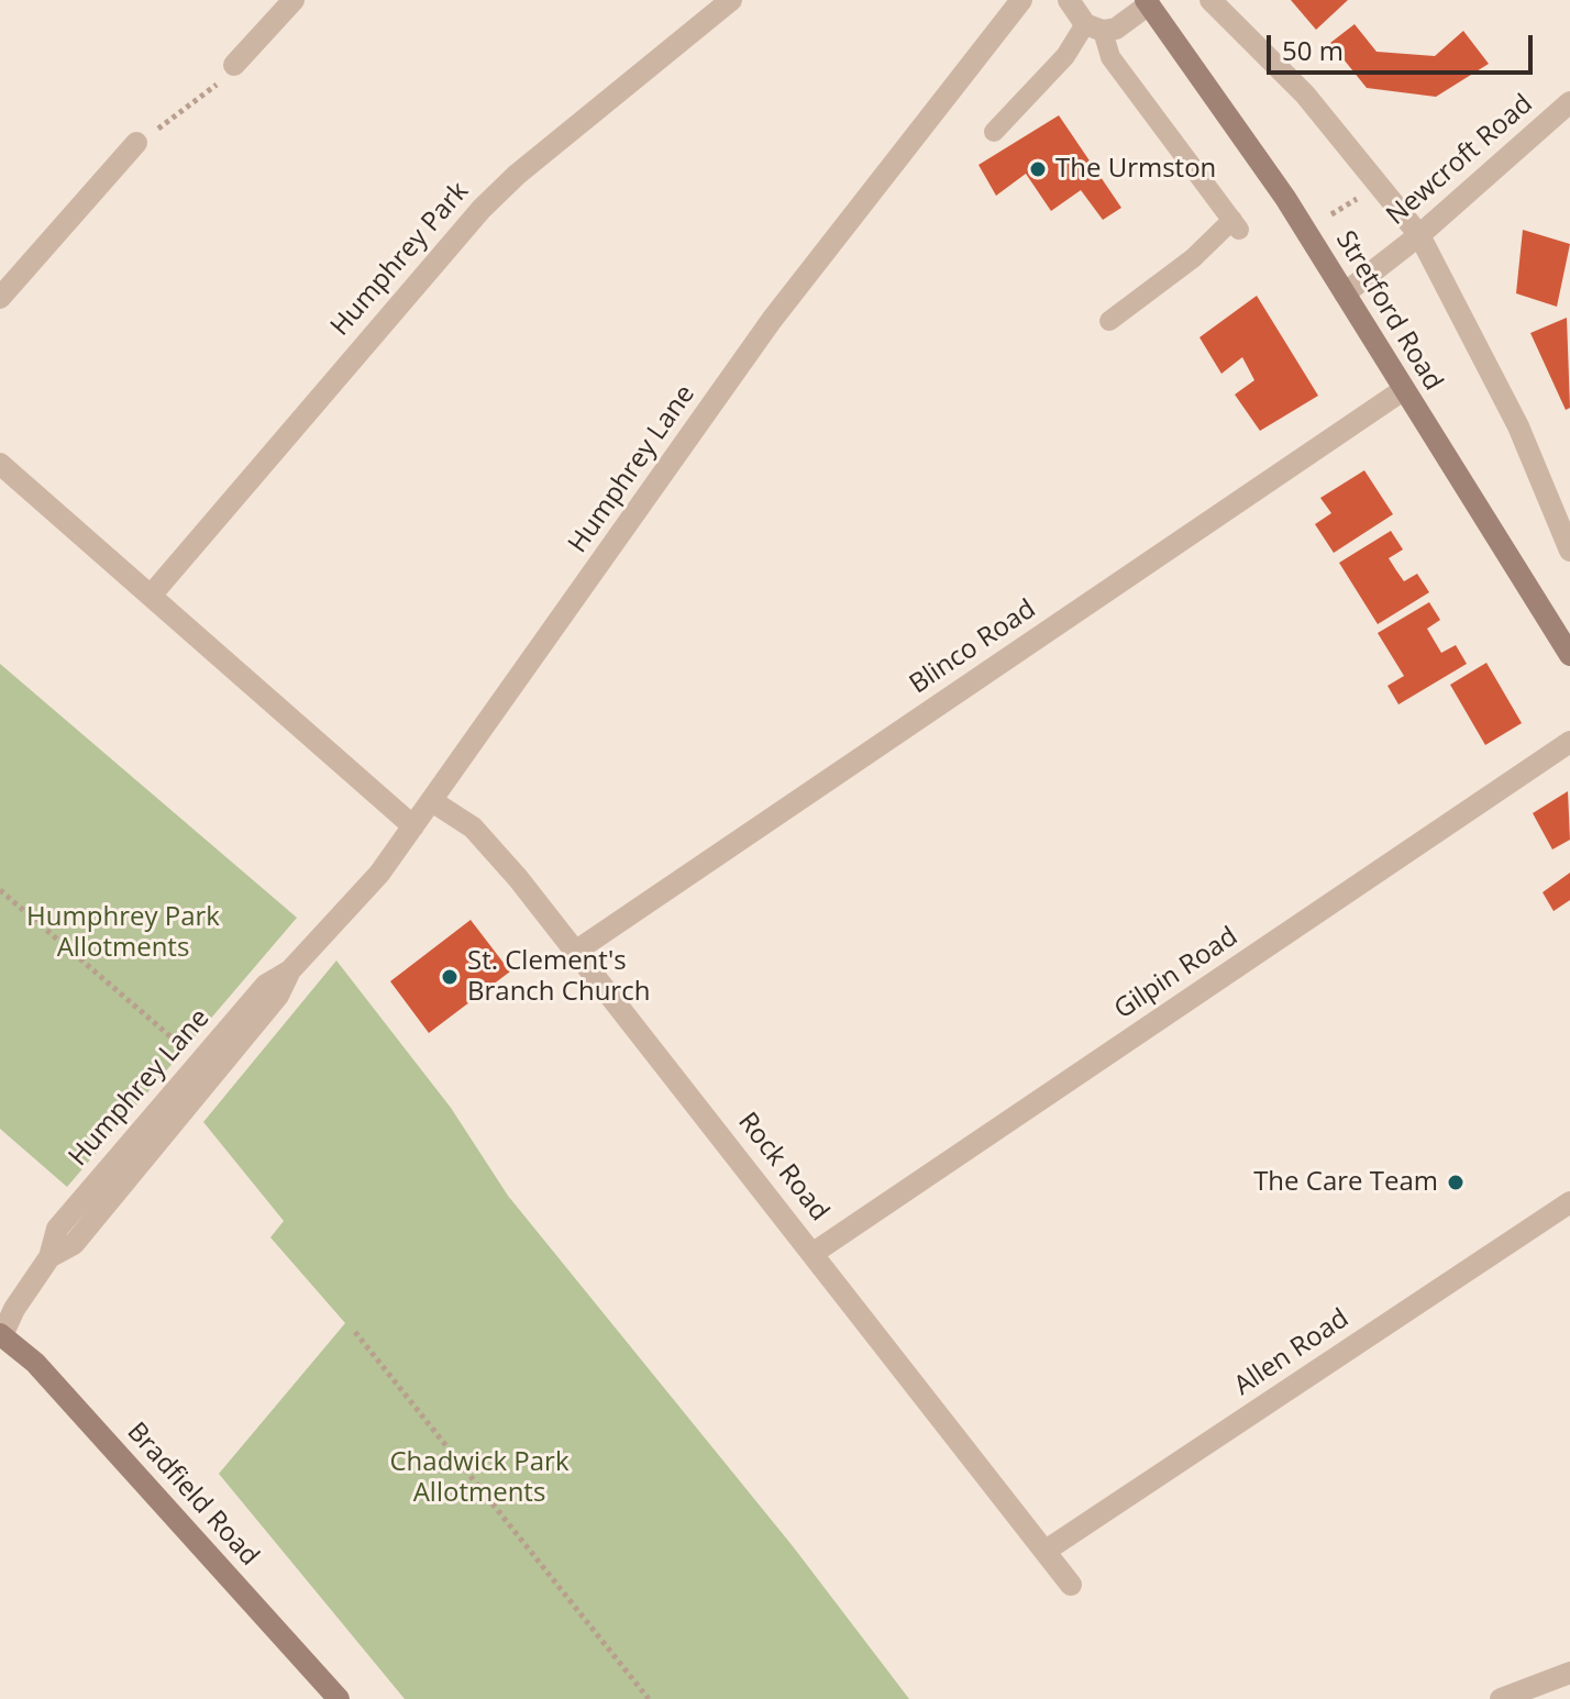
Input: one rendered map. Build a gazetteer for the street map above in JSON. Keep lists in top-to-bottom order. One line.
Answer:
{"streets":{"main road":["Stretford Road","Bradfield Road"],"street":["Newcroft Road","Humphrey Park","Humphrey Lane","Blinco Road","Gilpin Road","Rock Road","Allen Road"]},"crossings":[["Newcroft Road","Stretford Road"],["Stretford Road","Blinco Road"],["Humphrey Lane","Rock Road"],["Humphrey Lane","Bradfield Road"],["Blinco Road","Rock Road"],["Gilpin Road","Rock Road"],["Rock Road","Allen Road"]],"parks":["Humphrey Park Allotments","Chadwick Park Allotments"],"places":["The Urmston","St. Clement's Branch Church","The Care Team"],"scale_bar":"50 m"}
